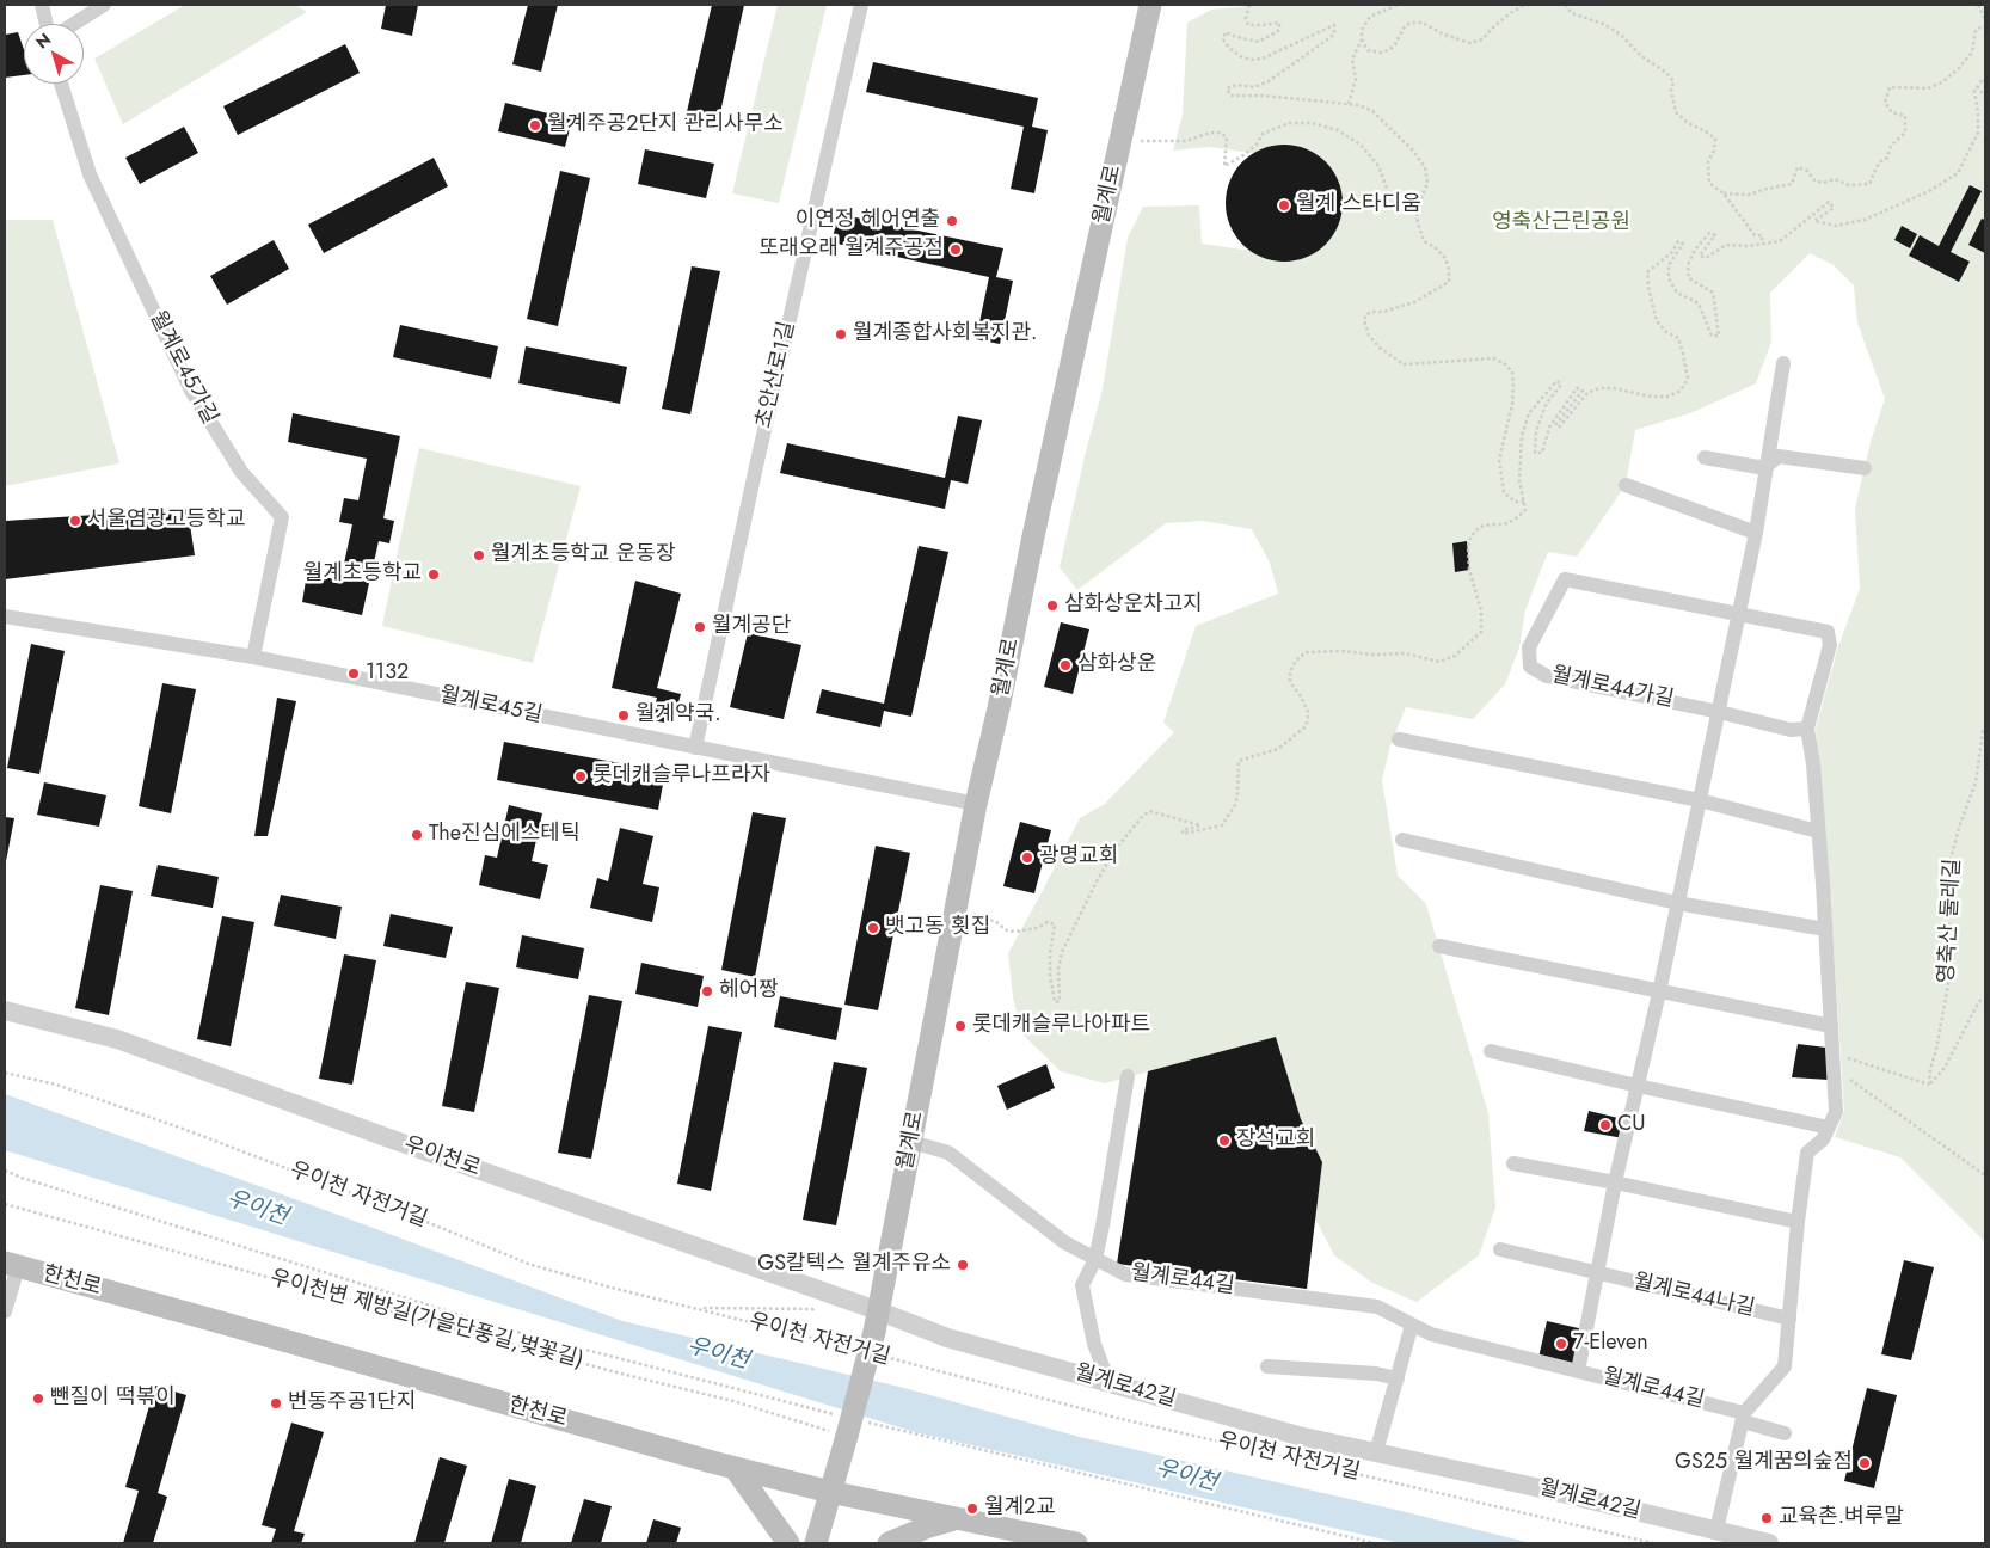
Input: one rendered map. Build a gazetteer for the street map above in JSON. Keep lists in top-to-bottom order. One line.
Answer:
{"streets":{"main road":["월계로","한천로"],"street":["월계로45가길","초안산로1길","월계로44가길","월계로45길","우이천로","월계로44길","월계로44나길","월계로42길"],"path":["영축산 둘레길","우이천 자전거길","우이천변 제방길(가을단풍길,벚꽃길)"]},"crossings":[["월계로","월계로45길"],["월계로","우이천로"],["월계로","월계로44길"],["월계로","우이천변 제방길(가을단풍길,벚꽃길)"],["월계로","월계로42길"],["월계로45가길","월계로45길"],["초안산로1길","월계로45길"],["우이천로","월계로42길"]],"water":["우이천"],"parks":["영축산근린공원"],"places":["월계주공2단지 관리사무소","월계 스타디움","이연정 헤어연출","또래오래 월계주공점","월계종합사회복지관.","서울염광고등학교","월계초등학교 운동장","월계초등학교","삼화상운차고지","월계공단","삼화상운","1132","월계약국.","롯데캐슬루나프라자","The진심에스테틱","광명교회","뱃고동 횟집","헤어짱","롯데캐슬루나아파트","CU","장석교회","GS칼텍스 월계주유소","7-Eleven","뺀질이 떡볶이","번동주공1단지","GS25 월계꿈의숲점","월계2교","교육촌.벼루말"],"north":"top left"}
